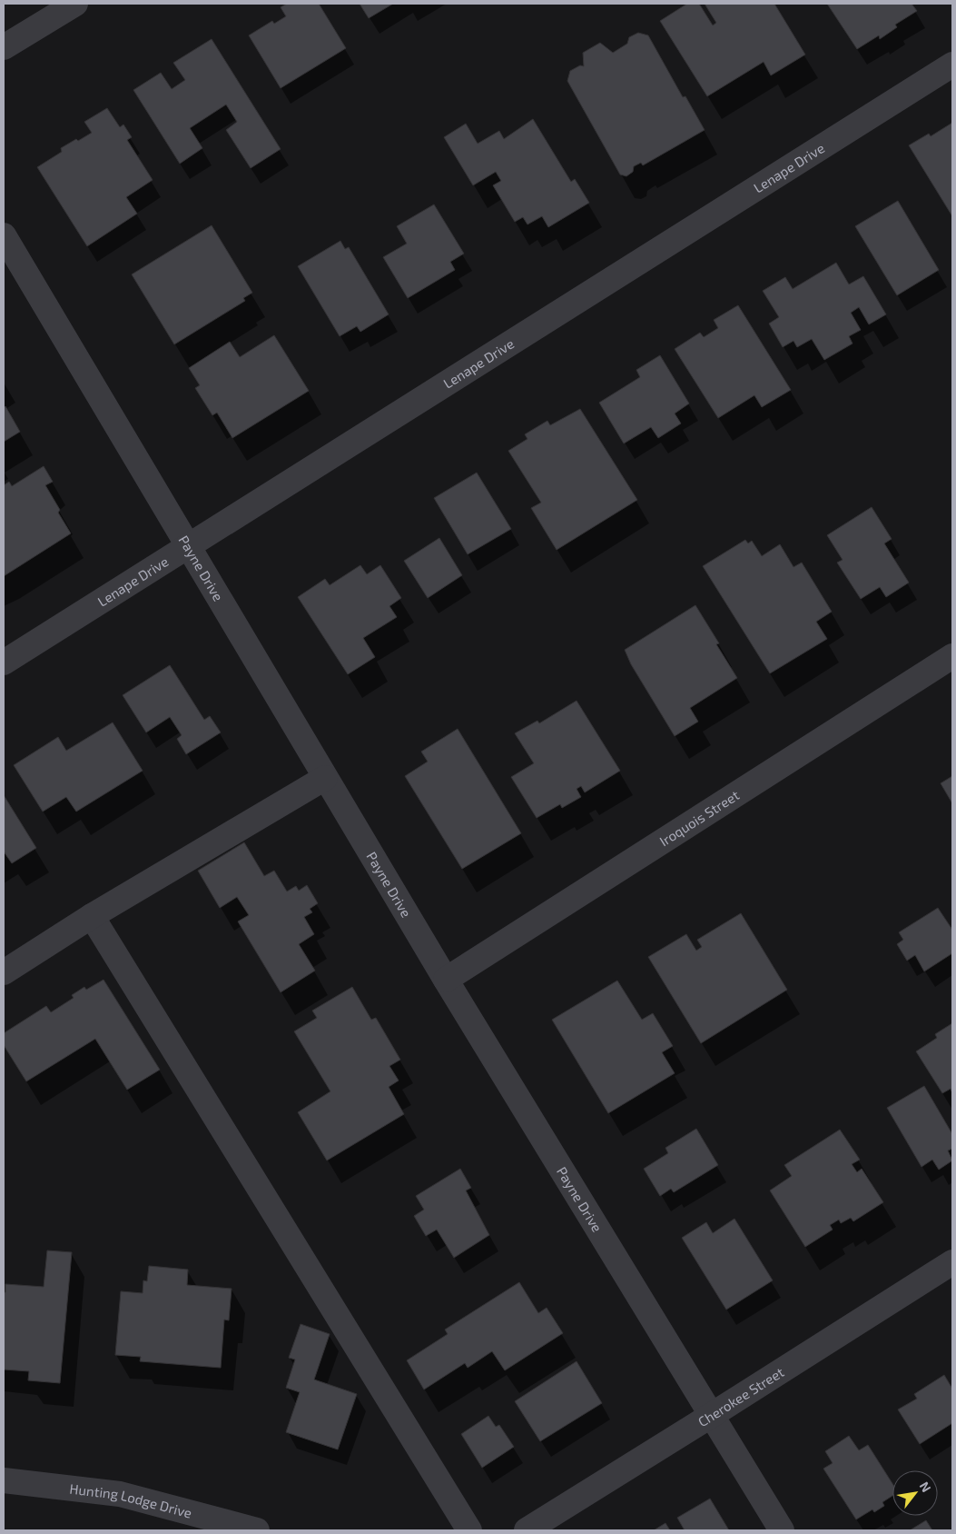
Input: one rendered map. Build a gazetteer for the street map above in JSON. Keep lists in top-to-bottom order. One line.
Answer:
{"streets":{"street":["Lenape Drive","Payne Drive","Iroquois Street","Cherokee Street","Hunting Lodge Drive"]},"crossings":[["Lenape Drive","Payne Drive"],["Payne Drive","Iroquois Street"],["Payne Drive","Cherokee Street"]],"north":"top right"}
